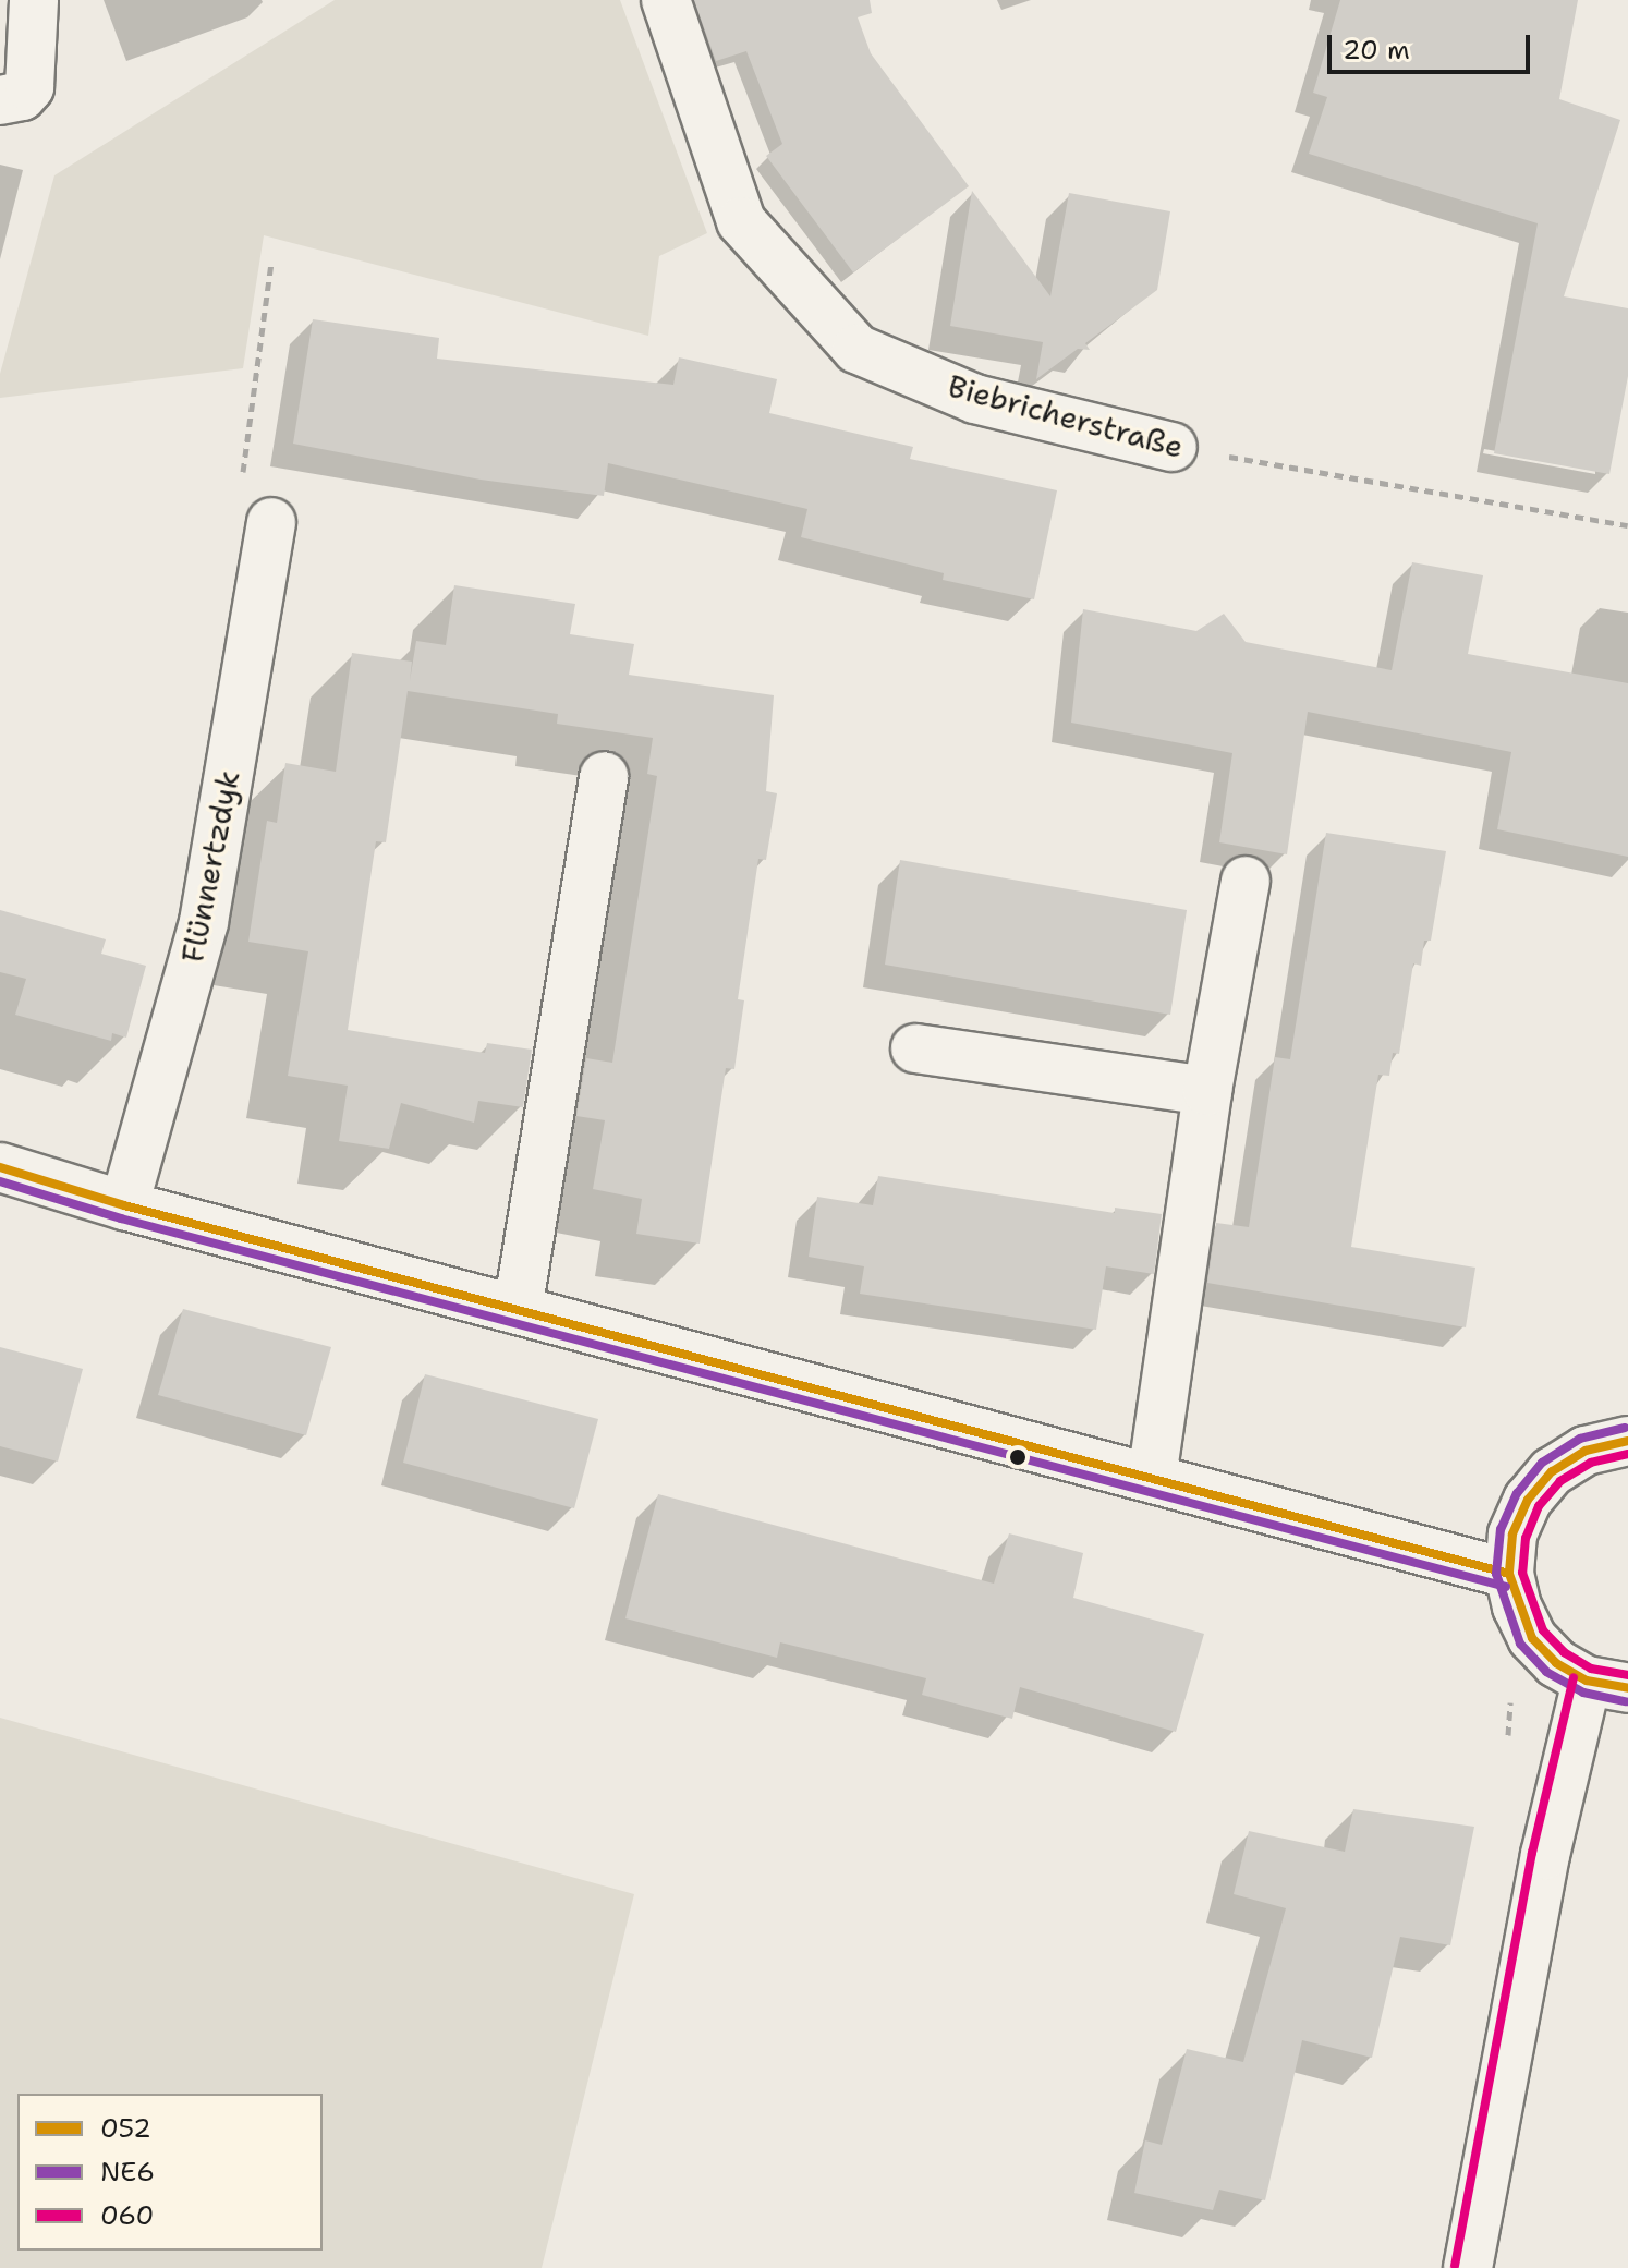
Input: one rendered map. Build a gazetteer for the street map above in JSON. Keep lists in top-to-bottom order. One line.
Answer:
{"streets":{"street":["Biebricherstraße","Flünnertzdyk"]},"lines":["transit line 052","transit line NE6","transit line 060"],"legend":["052","NE6","060"],"scale_bar":"20 m"}
